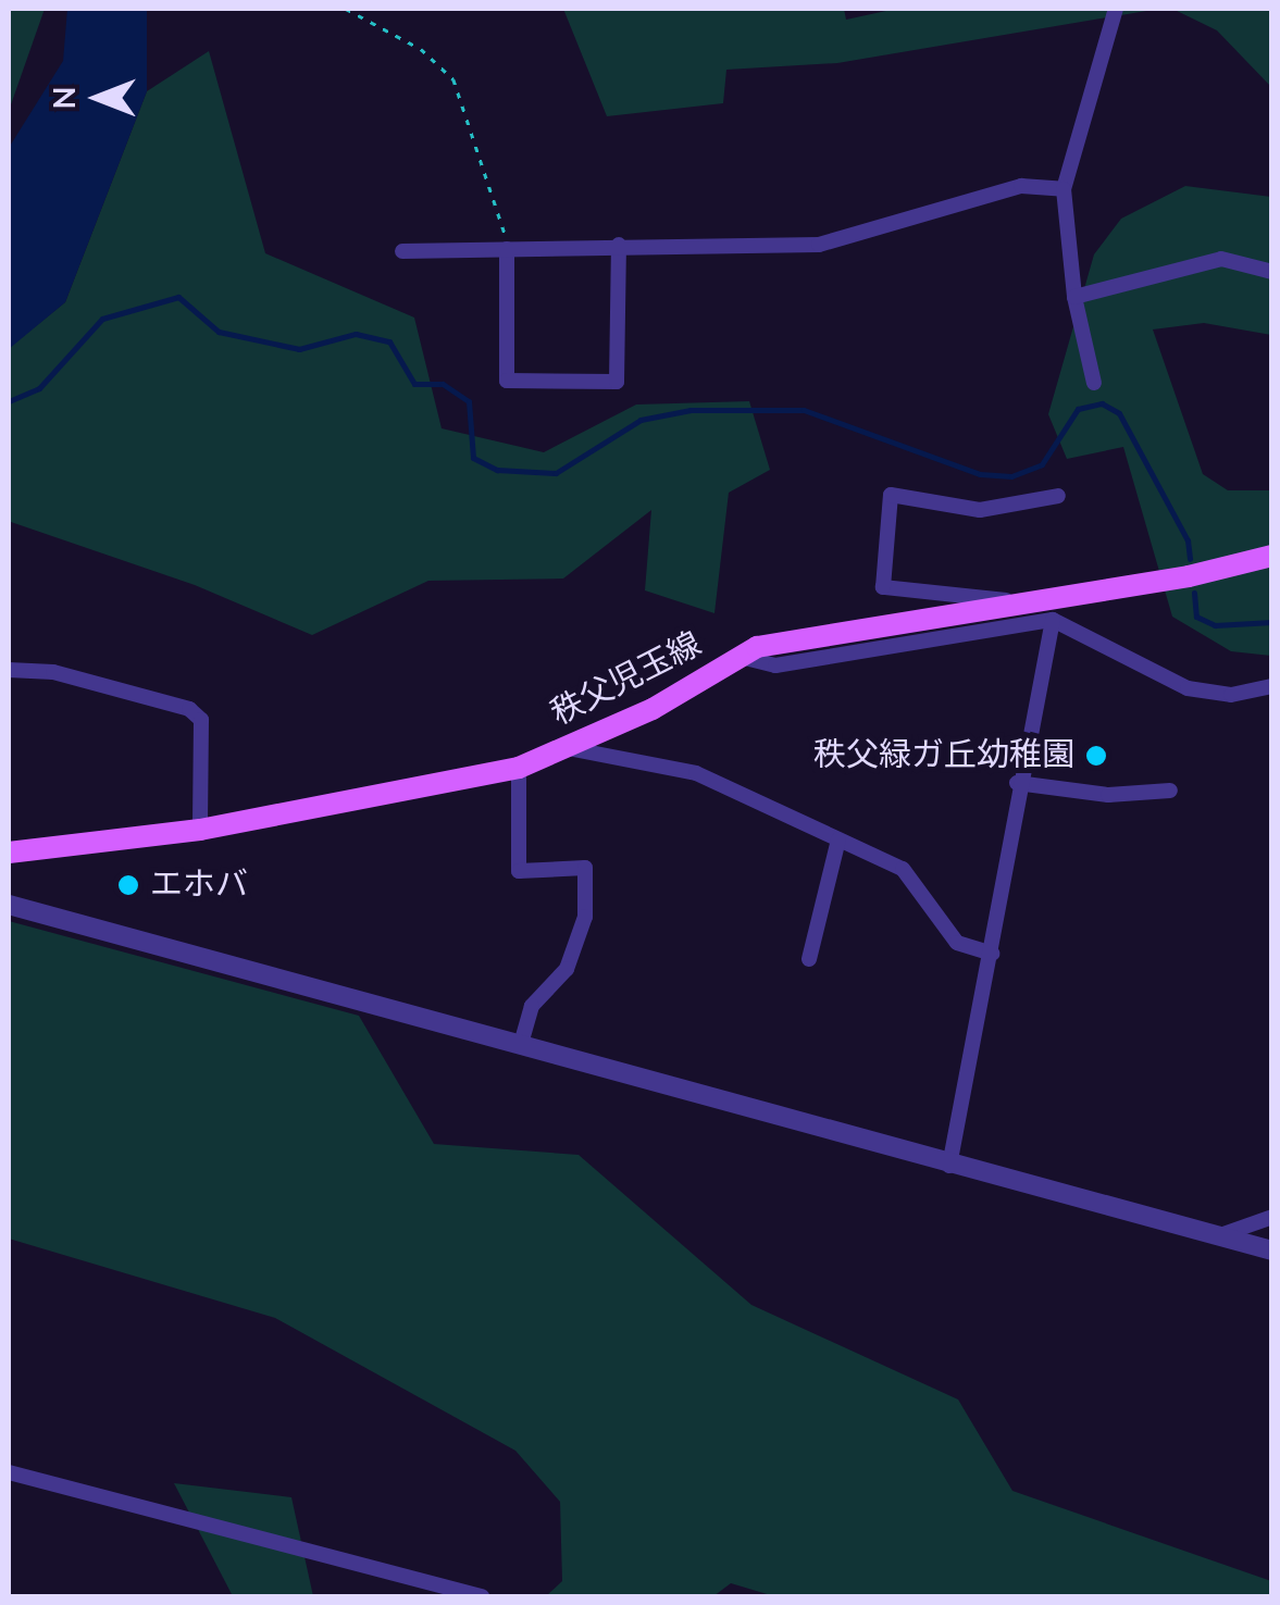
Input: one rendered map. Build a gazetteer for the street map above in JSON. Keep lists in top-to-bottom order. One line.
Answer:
{"streets":{"main road":["秩父児玉線"]},"places":["秩父緑ガ丘幼稚園","エホバ"],"north":"left"}
